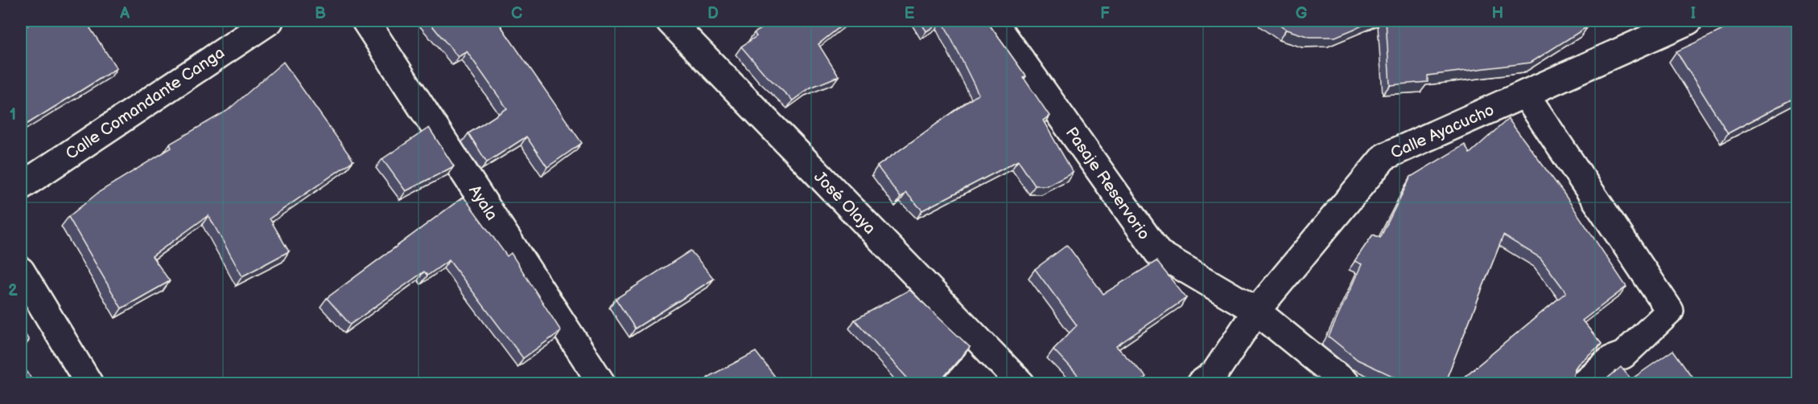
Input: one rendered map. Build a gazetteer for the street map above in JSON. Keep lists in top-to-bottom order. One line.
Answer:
{"streets":{"street":["Calle Comandante Canga","Calle Ayacucho","Pasaje Reservorio","Ayala","José Olaya"]},"crossings":[["Calle Ayacucho","Pasaje Reservorio"]],"grid":{"columns":["A","B","C","D","E","F","G","H","I"],"rows":["1","2"]}}
